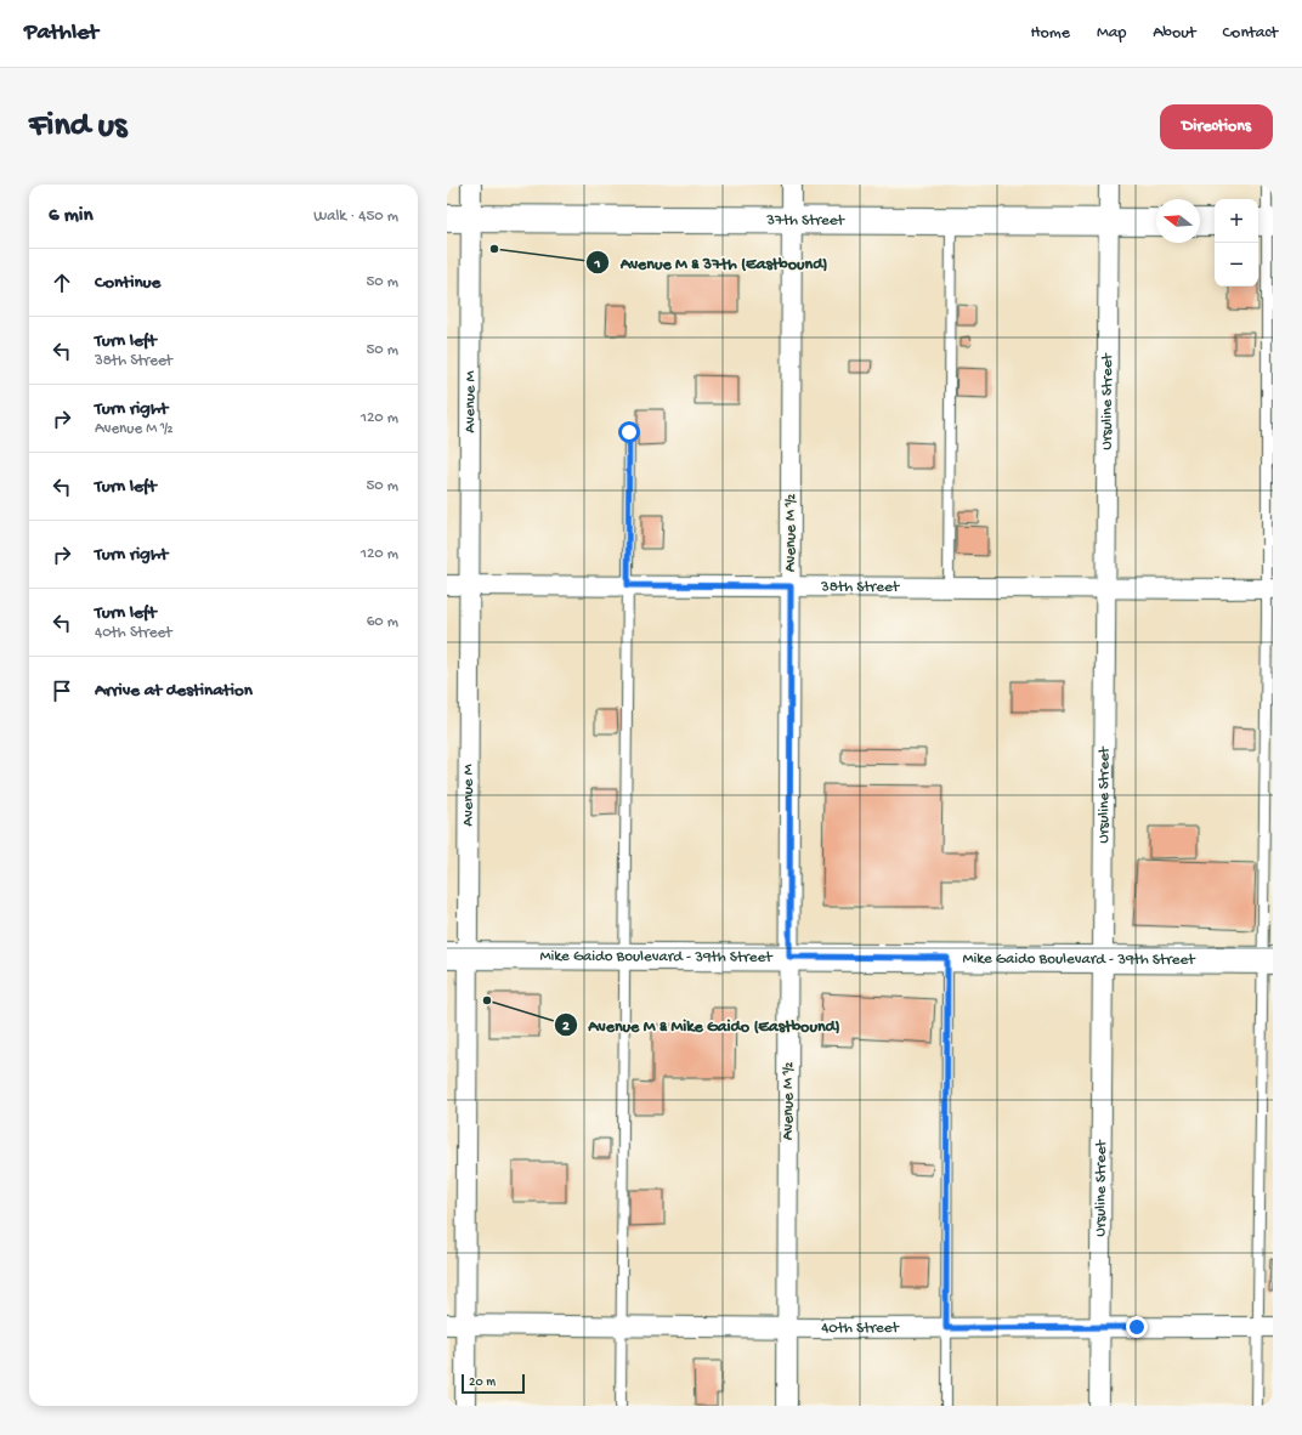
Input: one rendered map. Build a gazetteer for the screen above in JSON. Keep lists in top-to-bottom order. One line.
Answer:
{"streets":{"main road":["37th Street","Mike Gaido Boulevard - 39th Street"],"street":["Avenue M","Ursuline Street","Avenue M ½","38th Street","40th Street"]},"crossings":[["37th Street","Avenue M"],["37th Street","Ursuline Street"],["37th Street","Avenue M ½"],["Avenue M","38th Street"],["Avenue M","Mike Gaido Boulevard - 39th Street"],["Avenue M","40th Street"],["Ursuline Street","38th Street"],["Ursuline Street","Mike Gaido Boulevard - 39th Street"],["Ursuline Street","40th Street"],["Avenue M ½","38th Street"],["Avenue M ½","Mike Gaido Boulevard - 39th Street"],["Avenue M ½","40th Street"]],"places":["Avenue M & 37th (Eastbound)","Avenue M & Mike Gaido (Eastbound)"],"scale_bar":"20 m","north":"left","page":{"header":"Pathlet","nav":["Home","Map","About","Contact"],"buttons":"Directions","title":"Find us","heading":["6 min","Walk · 450 m"],"map_buttons":["+","−"],"list":[["Continue","50 m"],["Turn left","38th Street","50 m"],["Turn right","Avenue M ½","120 m"],["Turn left","50 m"],["Turn right","120 m"],["Turn left","40th Street","60 m"],"Arrive at destination"],"scale":"20 m"}}
